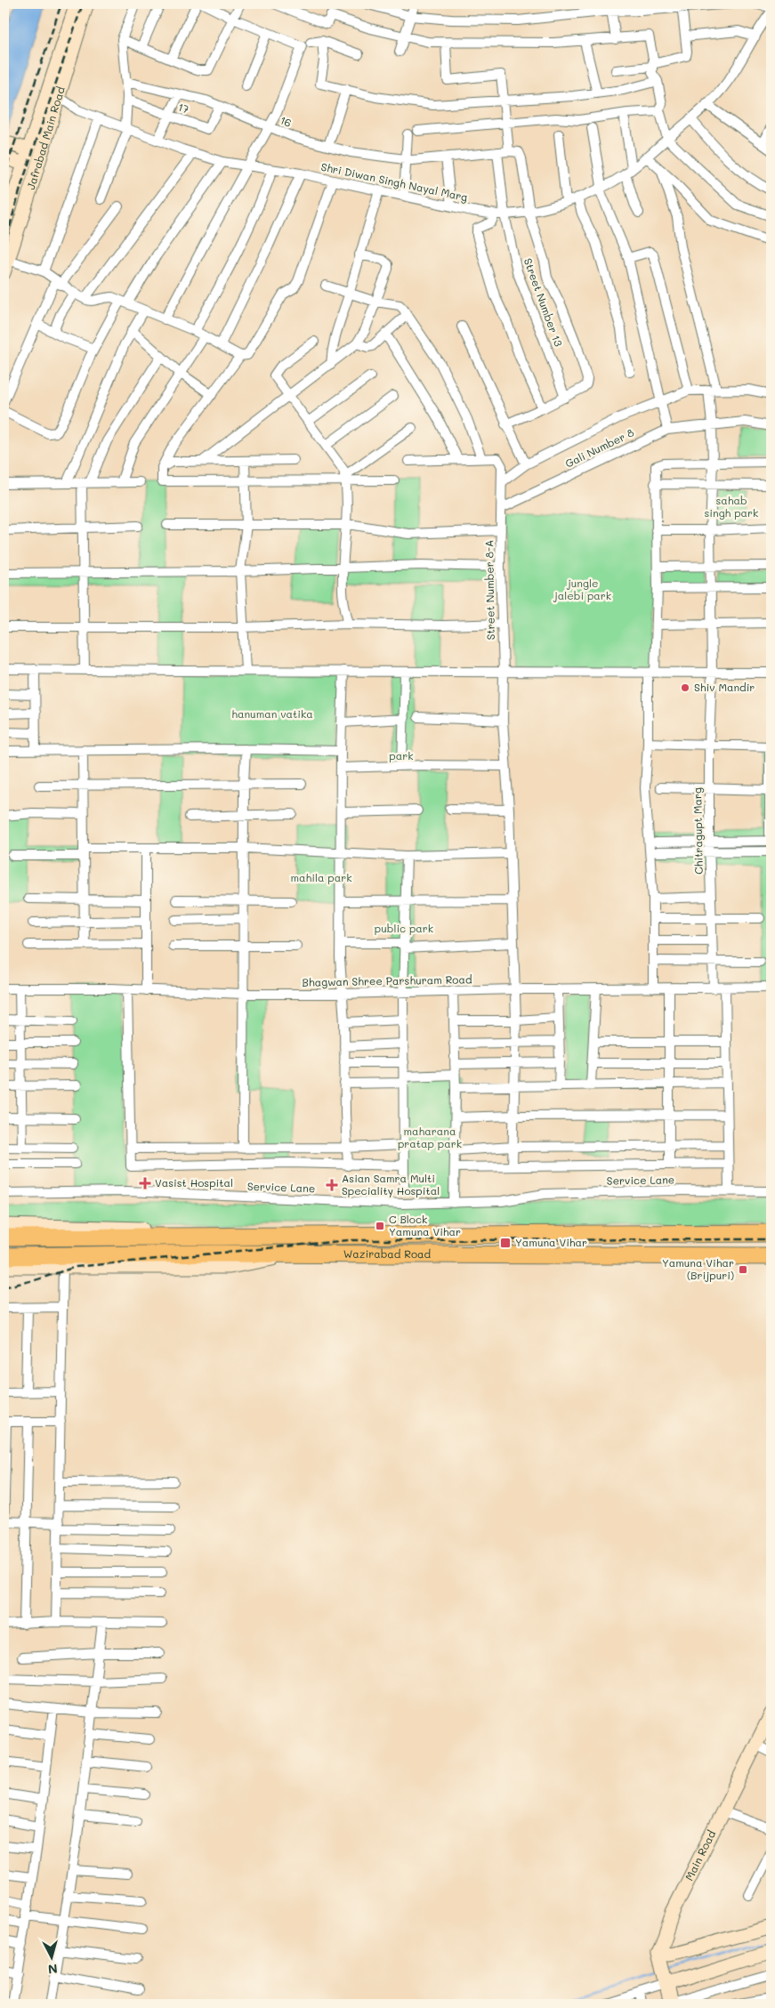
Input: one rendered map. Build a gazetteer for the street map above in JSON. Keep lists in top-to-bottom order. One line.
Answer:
{"streets":{"highway":["Wazirabad Road"],"main road":["Jafrabad Main Road","Main Road"],"street":["17","16","Shri Diwan Singh Nayal Marg","Street Number 13","Gali Number 8","Street Number 8-A","Chitragupt Marg","Bhagwan Shree Parshuram Road","Service Lane"]},"crossings":[["17","16"],["16","Street Number 13"],["Jafrabad Main Road","Shri Diwan Singh Nayal Marg"],["Shri Diwan Singh Nayal Marg","Street Number 13"],["Gali Number 8","Street Number 8-A"],["Gali Number 8","Chitragupt Marg"],["Street Number 8-A","Bhagwan Shree Parshuram Road"],["Chitragupt Marg","Bhagwan Shree Parshuram Road"]],"parks":["sahab singh park","jungle jalebi park","hanuman vatika","park","mahila park","public park","maharana pratap park"],"places":{"other":["Shiv Mandir"],"health":["Vasist Hospital","Asian Samra Multi Speciality Hospital"],"transit":["C Block Yamuna Vihar","Yamuna Vihar","Yamuna Vihar (Brijpuri)"]},"north":"bottom"}
